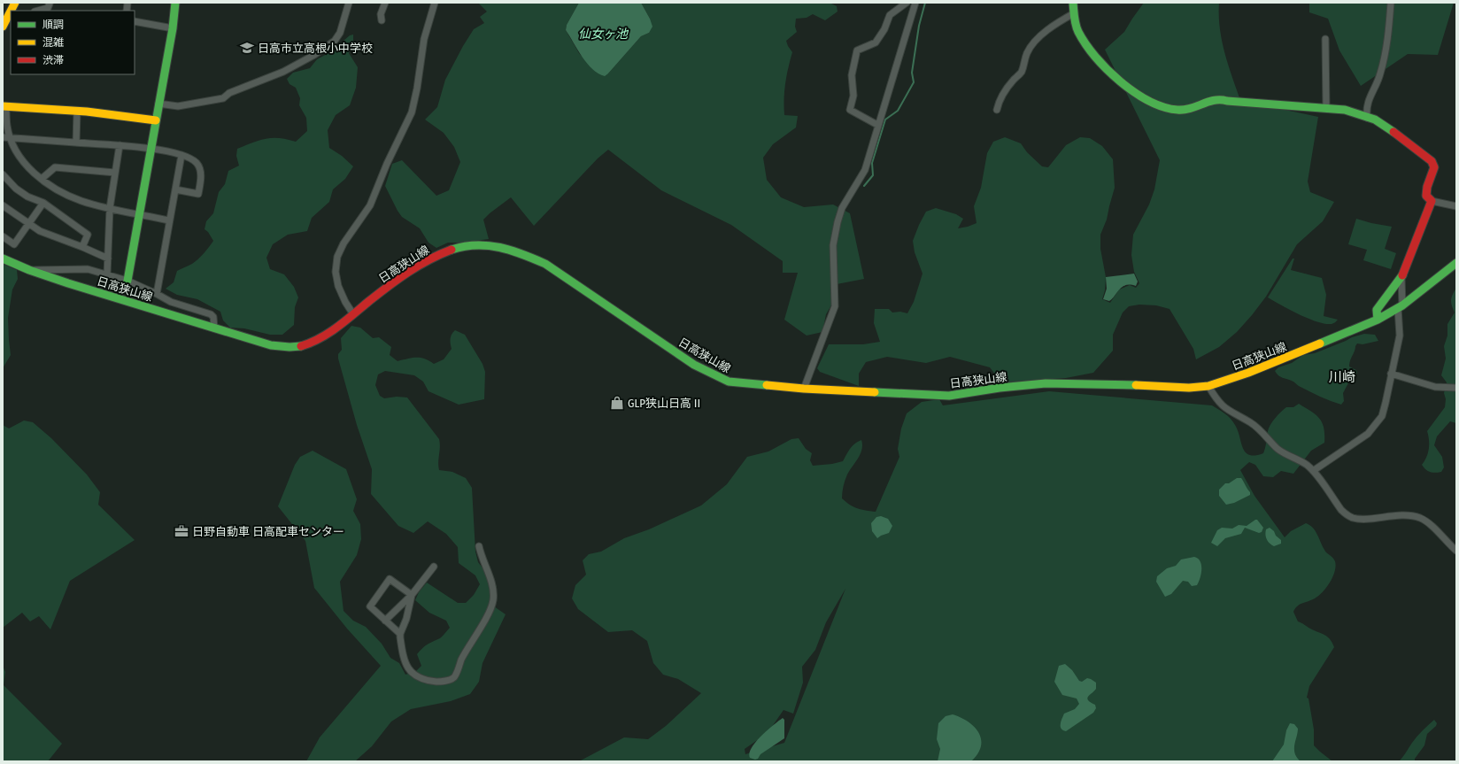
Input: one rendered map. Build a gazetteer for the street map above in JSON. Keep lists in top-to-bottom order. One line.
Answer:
{"streets":{"main road":["日高狭山線"]},"districts":["川崎"],"water":["仙女ヶ池"],"places":{"school or university":["日高市立高根小中学校"],"shop":["GLP狭山日高Ⅱ"],"office":["日野自動車 日高配車センター"]},"legend":["順調","混雑","渋滞"]}
